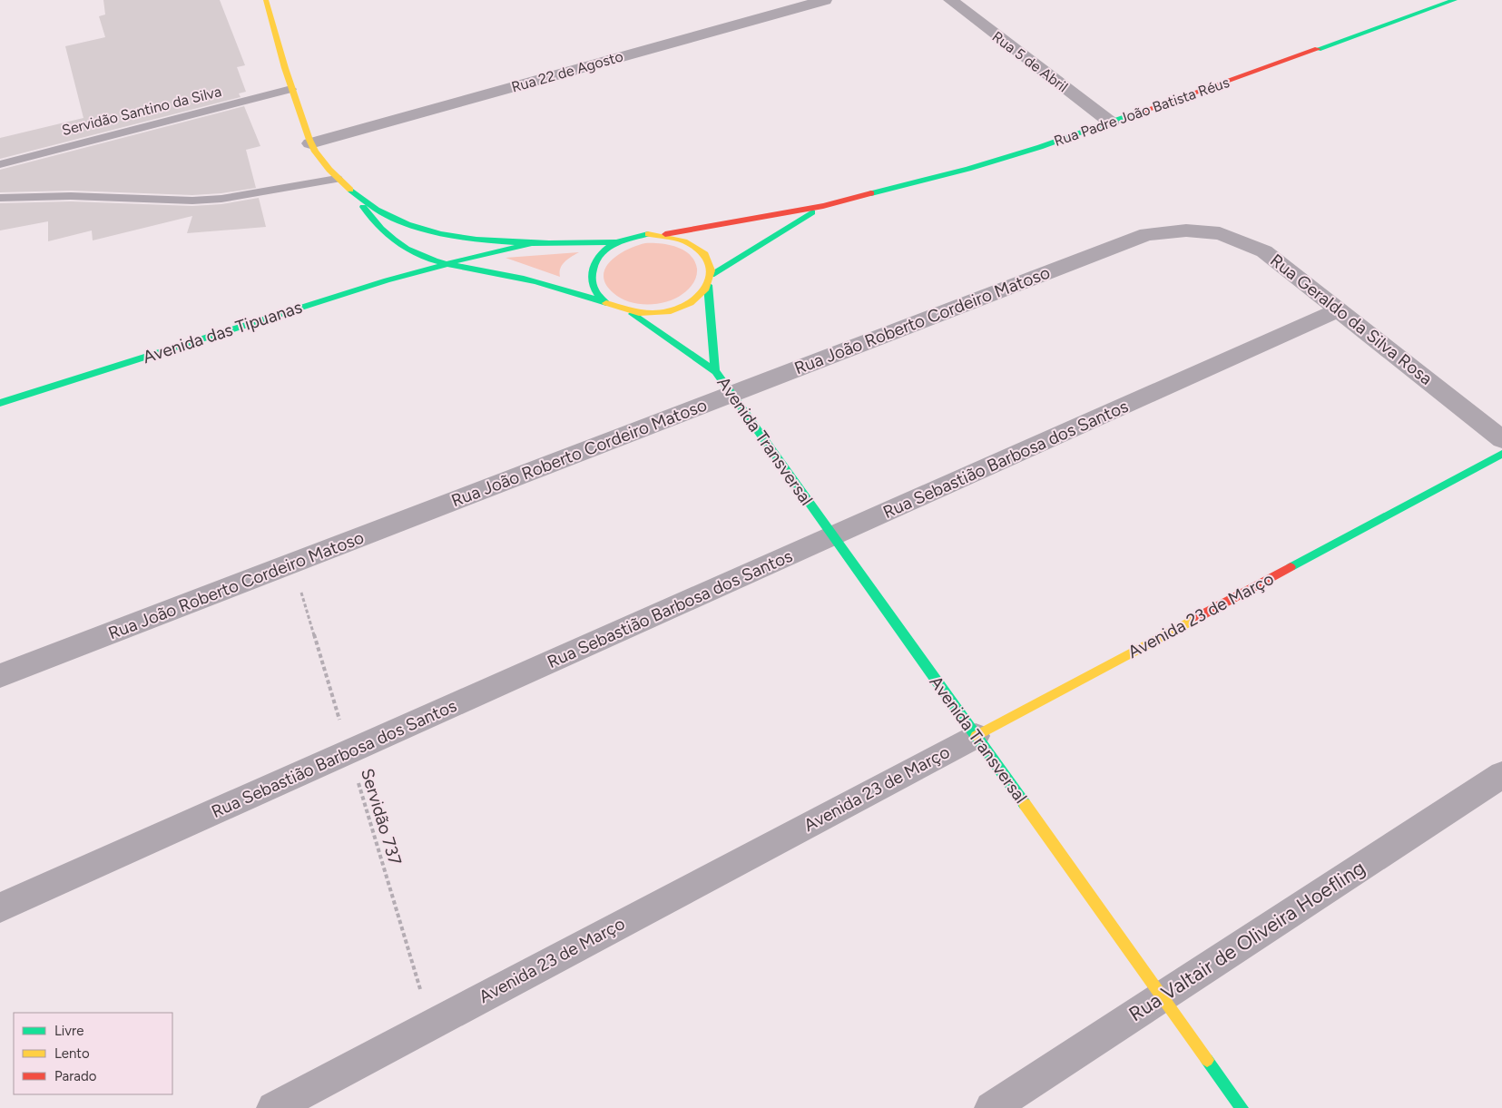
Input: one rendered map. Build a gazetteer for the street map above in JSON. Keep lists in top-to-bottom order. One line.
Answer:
{"streets":{"main road":["Rua Padre João Batista Réus","Avenida das Tipuanas","Avenida Transversal","Avenida 23 de Março"],"street":["Rua 5 de Abril","Rua 22 de Agosto","Rua Geraldo da Silva Rosa","Rua João Roberto Cordeiro Matoso","Rua Sebastião Barbosa dos Santos","Rua Valtair de Oliveira Hoefling"],"lane":["Servidão Santino da Silva"],"path":["Servidão 737"]},"crossings":[["Rua 5 de Abril","Rua Padre João Batista Réus"],["Rua Padre João Batista Réus","Avenida Transversal"],["Rua Geraldo da Silva Rosa","Rua João Roberto Cordeiro Matoso"],["Rua Geraldo da Silva Rosa","Rua Sebastião Barbosa dos Santos"],["Rua João Roberto Cordeiro Matoso","Avenida Transversal"],["Rua João Roberto Cordeiro Matoso","Servidão 737"],["Avenida Transversal","Rua Sebastião Barbosa dos Santos"],["Avenida Transversal","Avenida 23 de Março"],["Avenida Transversal","Rua Valtair de Oliveira Hoefling"],["Rua Sebastião Barbosa dos Santos","Servidão 737"],["Avenida 23 de Março","Servidão 737"]],"legend":["Livre","Lento","Parado"]}
